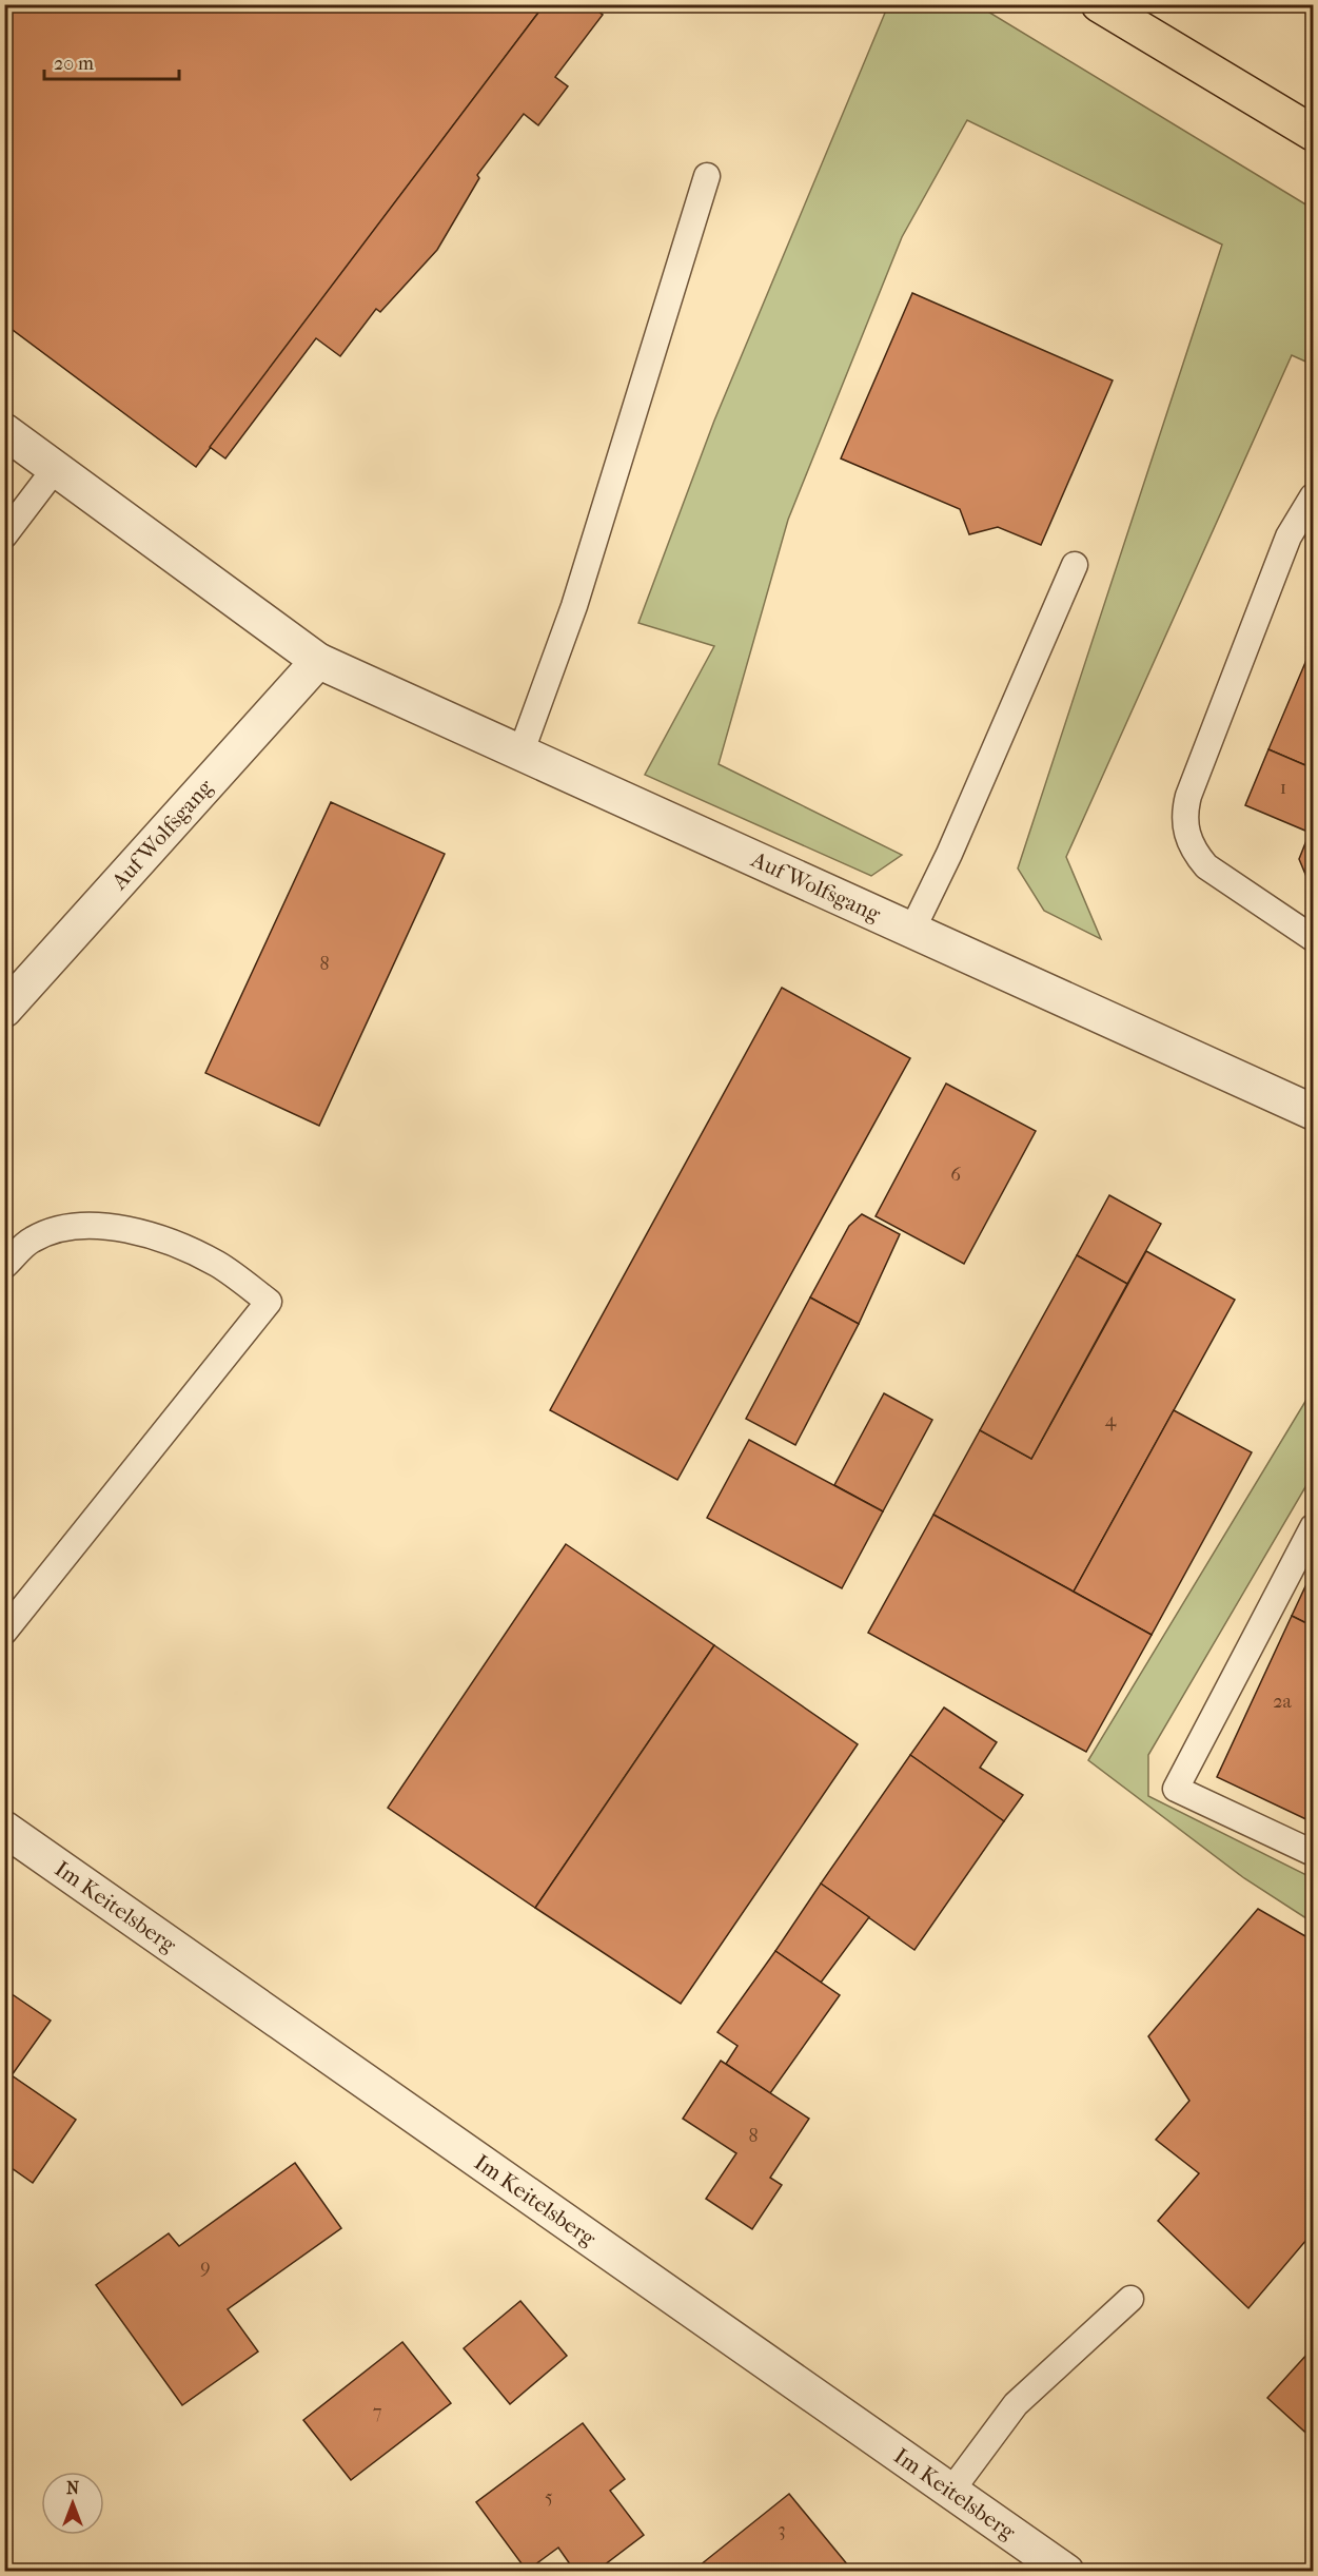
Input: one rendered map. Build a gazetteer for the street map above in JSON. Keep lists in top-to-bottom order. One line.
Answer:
{"streets":{"street":["Auf Wolfsgang","Im Keitelsberg"]},"house_numbers":["1","8","6","4","2a","8","9","7","5","3"],"scale_bar":"20 m","north":"top"}
